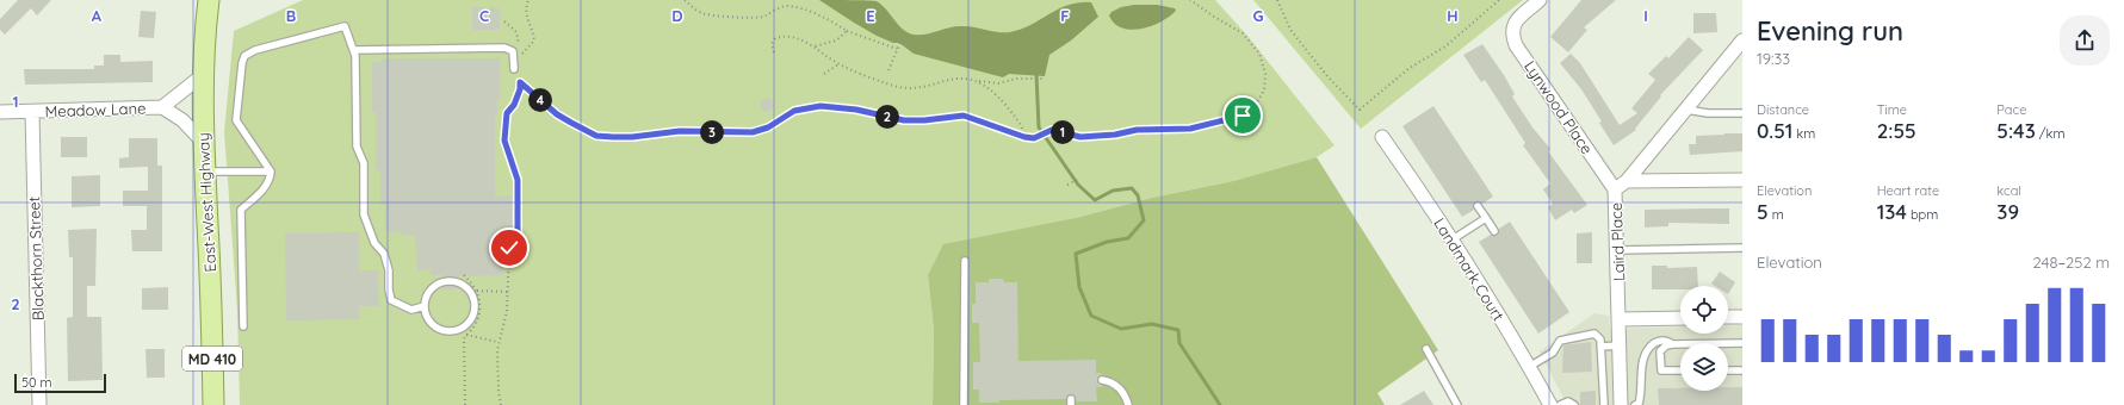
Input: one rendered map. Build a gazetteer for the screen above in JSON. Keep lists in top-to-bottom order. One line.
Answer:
{"streets":{"main road":["East-West Highway","MD 410"],"street":["Lynwood Place","Meadow Lane","Laird Place","Blackthorn Street","Landmark Court"]},"crossings":[["Lynwood Place","Laird Place"],["Meadow Lane","East-West Highway"],["Meadow Lane","Blackthorn Street"]],"scale_bar":"50 m","page":{"heading":["Evening run","19:33"],"stats":[["Distance","0.51 km"],["Time","2:55"],["Pace","5:43 /km"],["Elevation","5 m"],["Heart rate","134 bpm"],["kcal","39"]],"pins":["4","2","1","3"],"chart":["Elevation","248–252 m"],"scale":"50 m"},"grid":{"columns":["A","B","C","D","E","F","G","H","I"],"rows":["1","2"]}}
